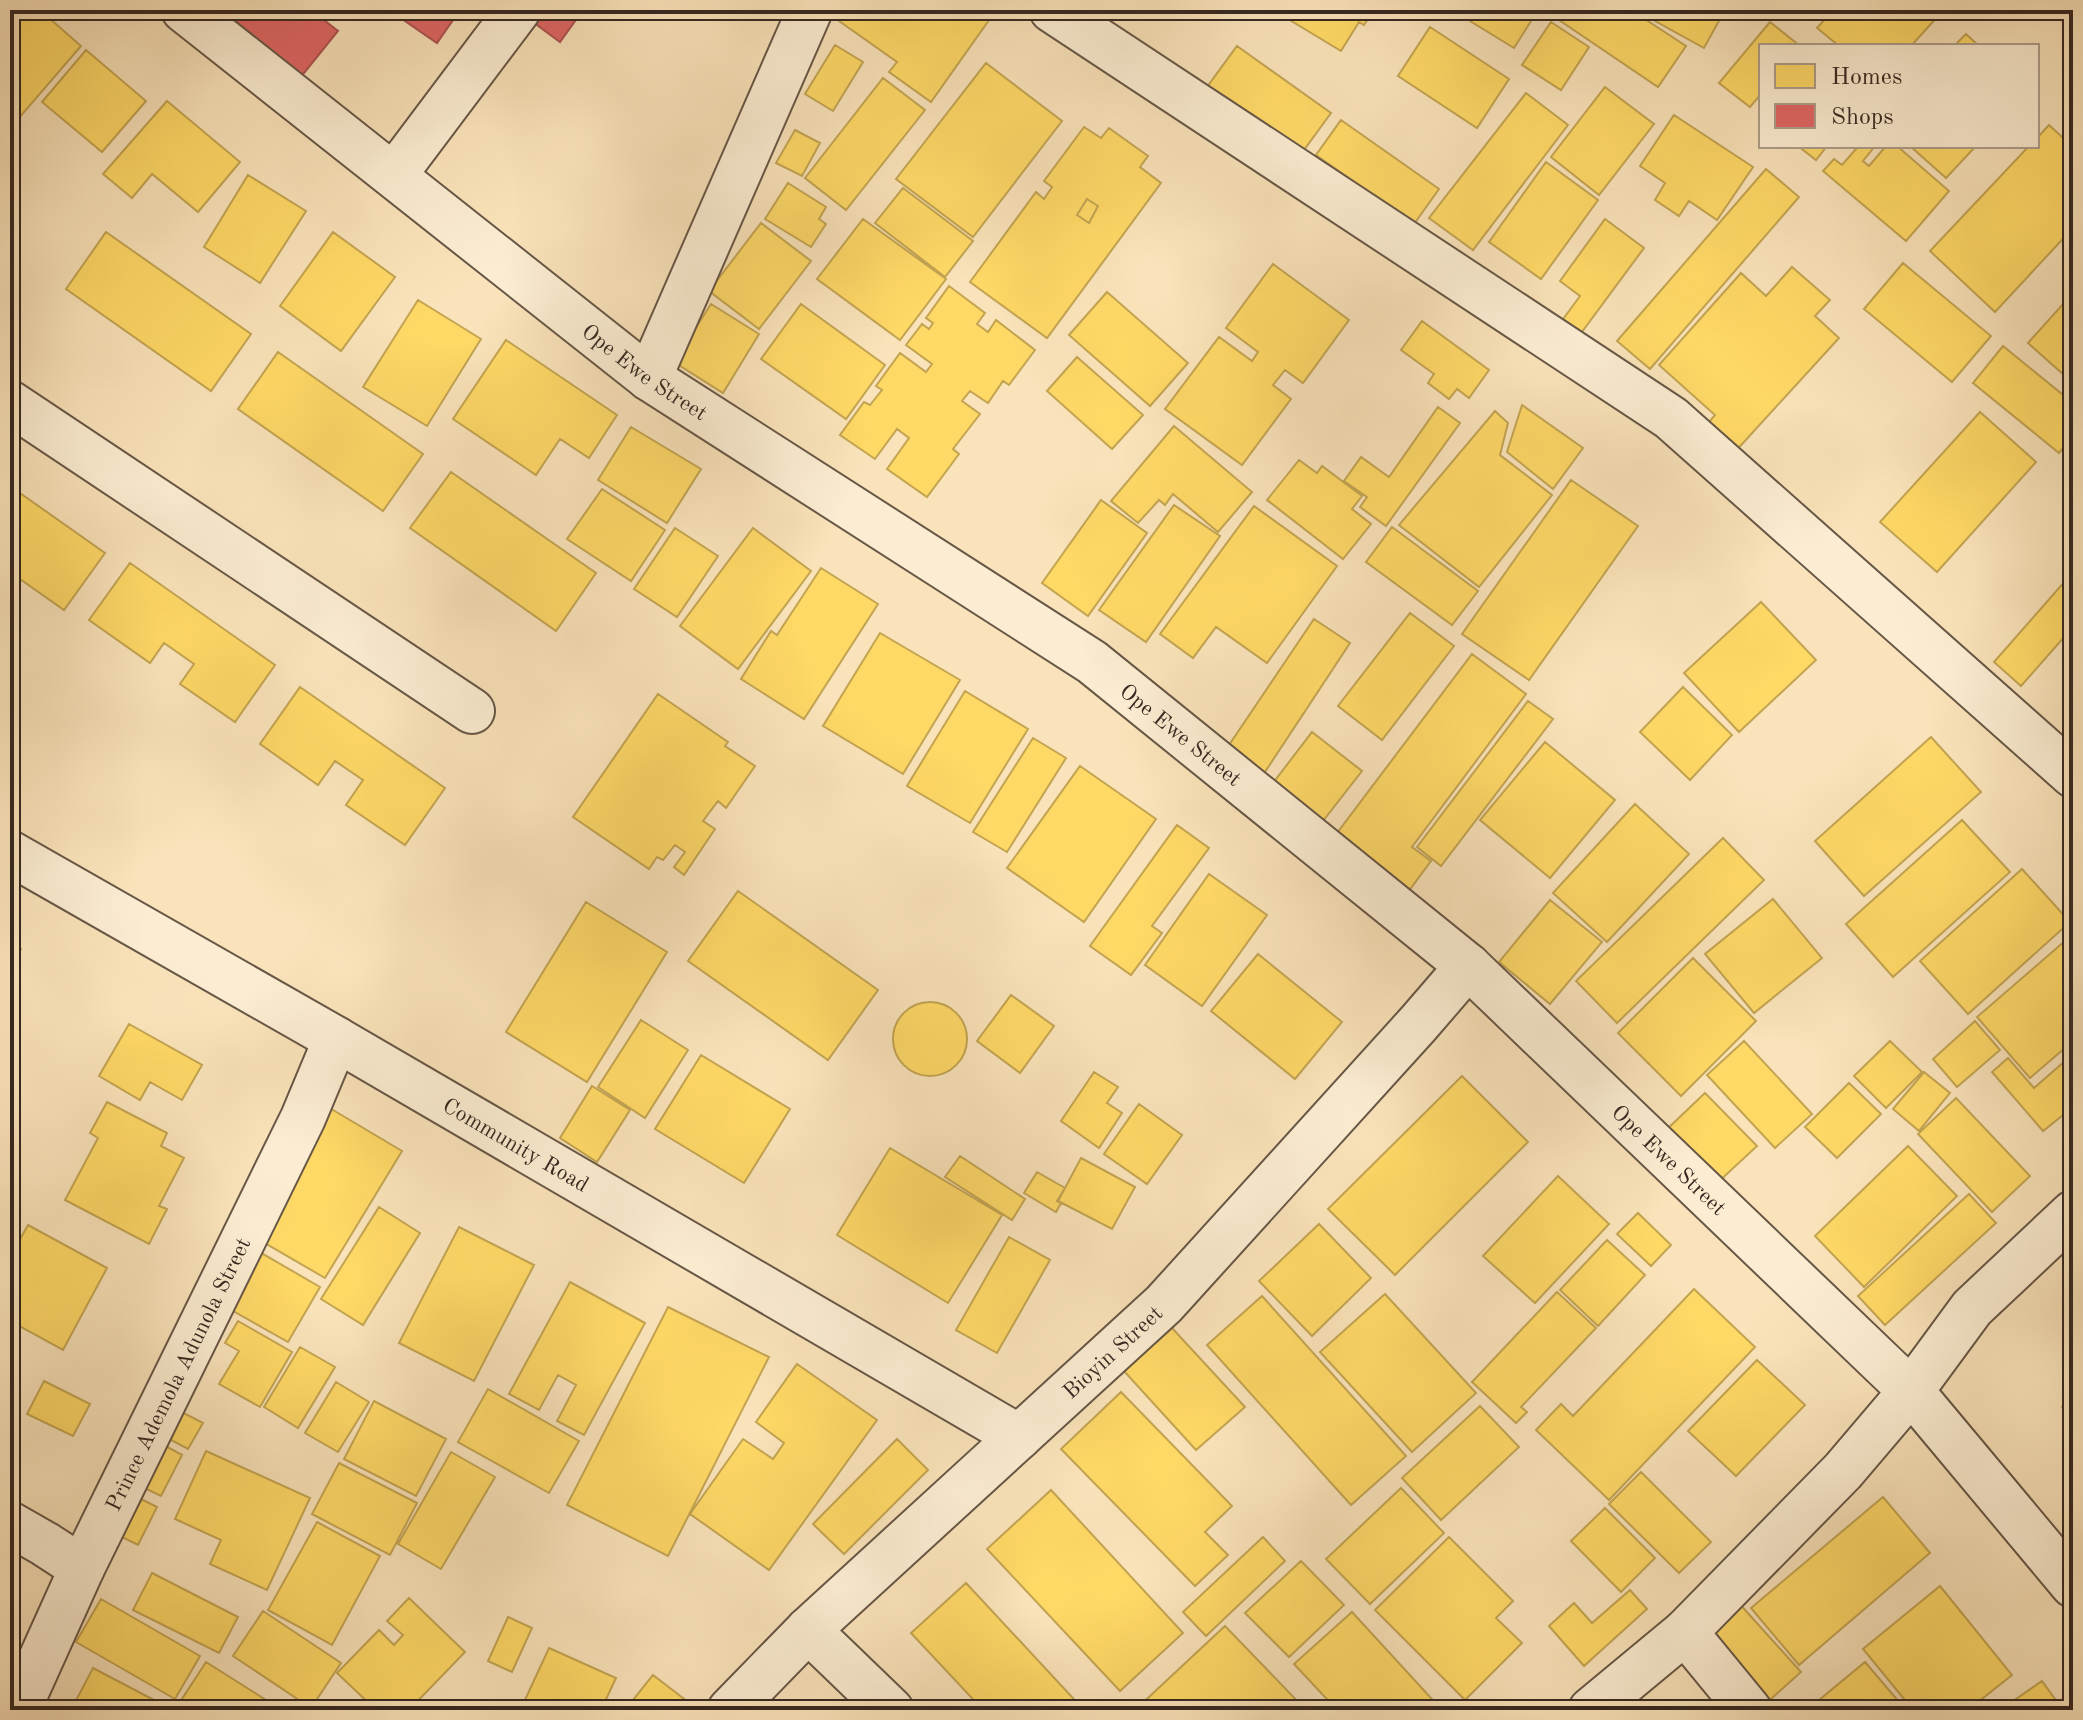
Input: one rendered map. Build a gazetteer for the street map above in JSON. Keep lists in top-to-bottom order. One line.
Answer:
{"streets":{"street":["Ope Ewe Street","Community Road","Bioyin Street","Prince Ademola Adunola Street"]},"crossings":[["Ope Ewe Street","Bioyin Street"],["Community Road","Bioyin Street"],["Community Road","Prince Ademola Adunola Street"]],"legend":["Homes","Shops"]}
